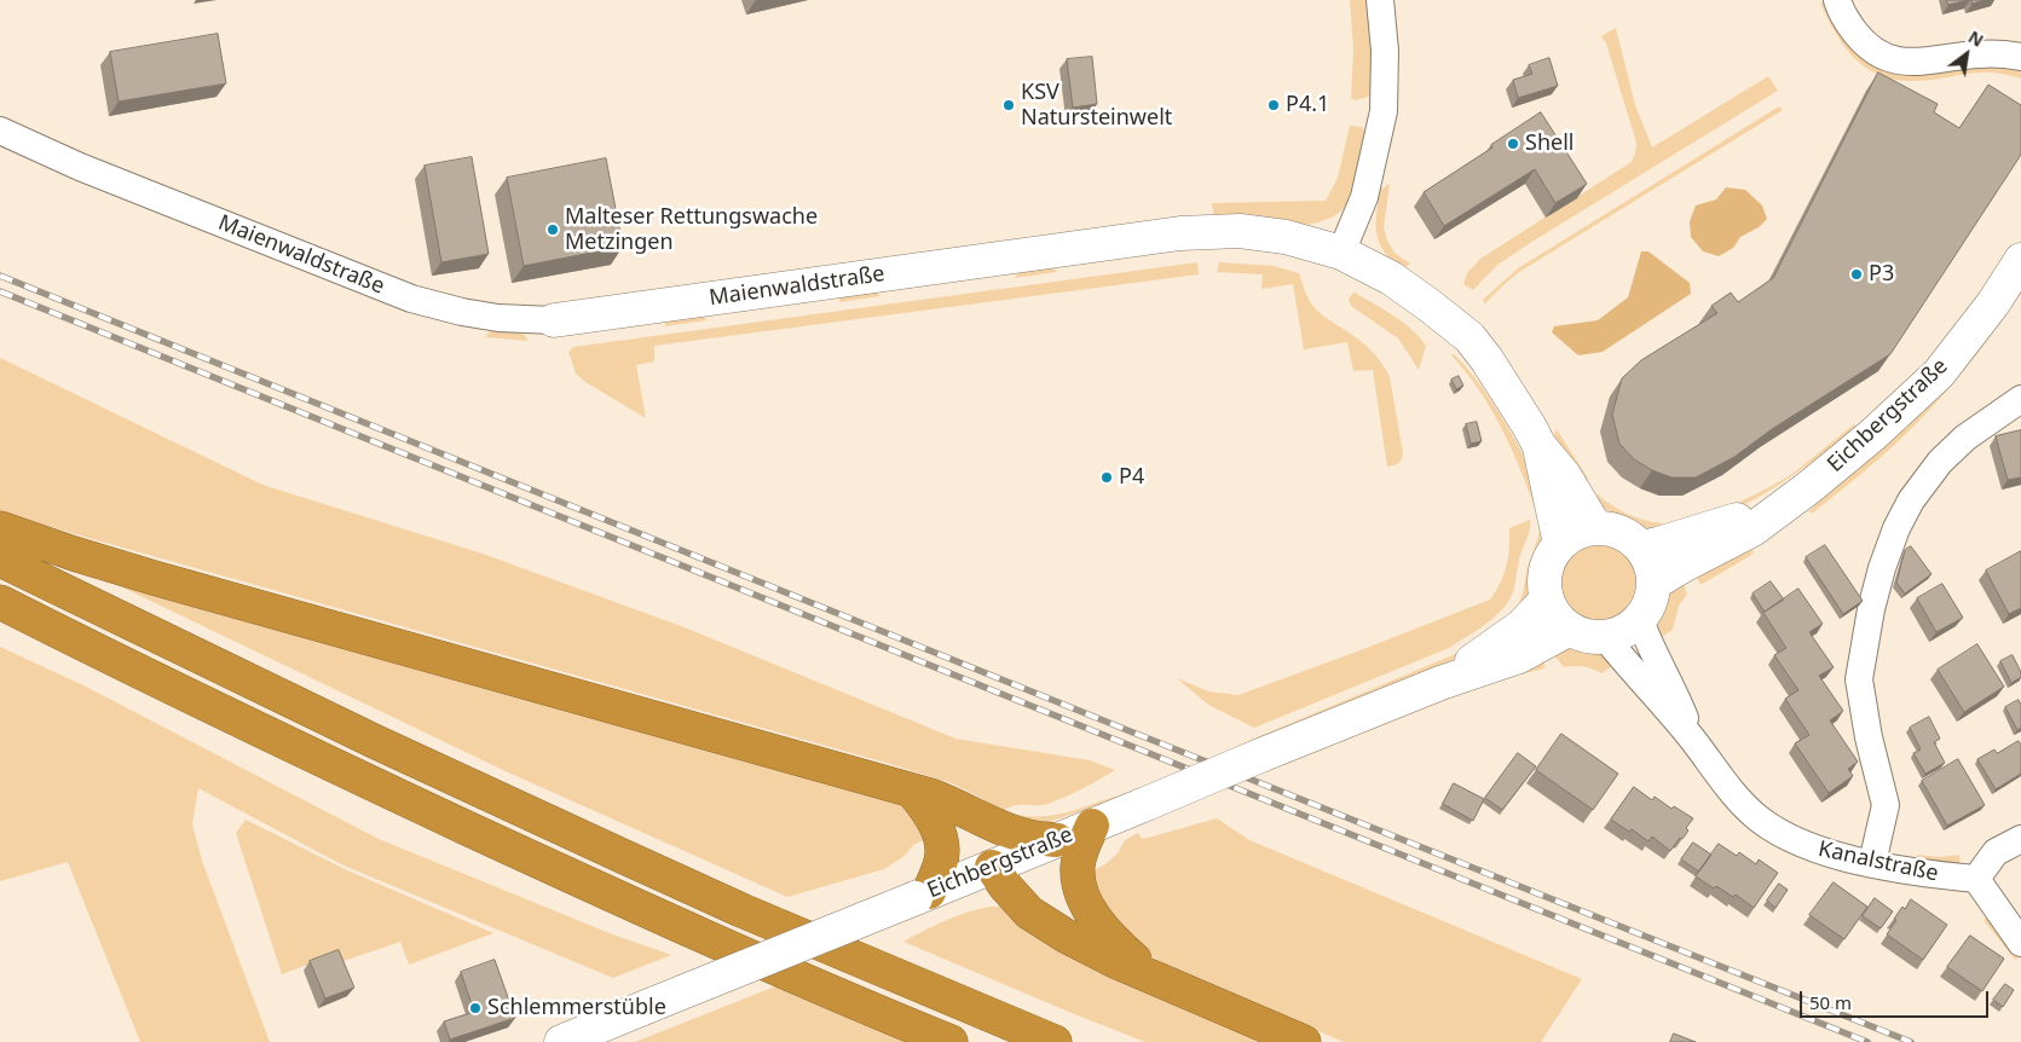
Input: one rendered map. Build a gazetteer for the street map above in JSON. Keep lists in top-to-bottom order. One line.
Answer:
{"streets":{"main road":["Maienwaldstraße","Eichbergstraße"],"street":["Kanalstraße"]},"crossings":[["Maienwaldstraße","Eichbergstraße"],["Maienwaldstraße","Kanalstraße"],["Eichbergstraße","Kanalstraße"]],"places":["KSV Natursteinwelt","P4.1","Shell","Malteser Rettungswache Metzingen","P3","P4","Schlemmerstüble"],"scale_bar":"50 m","north":"top right"}
